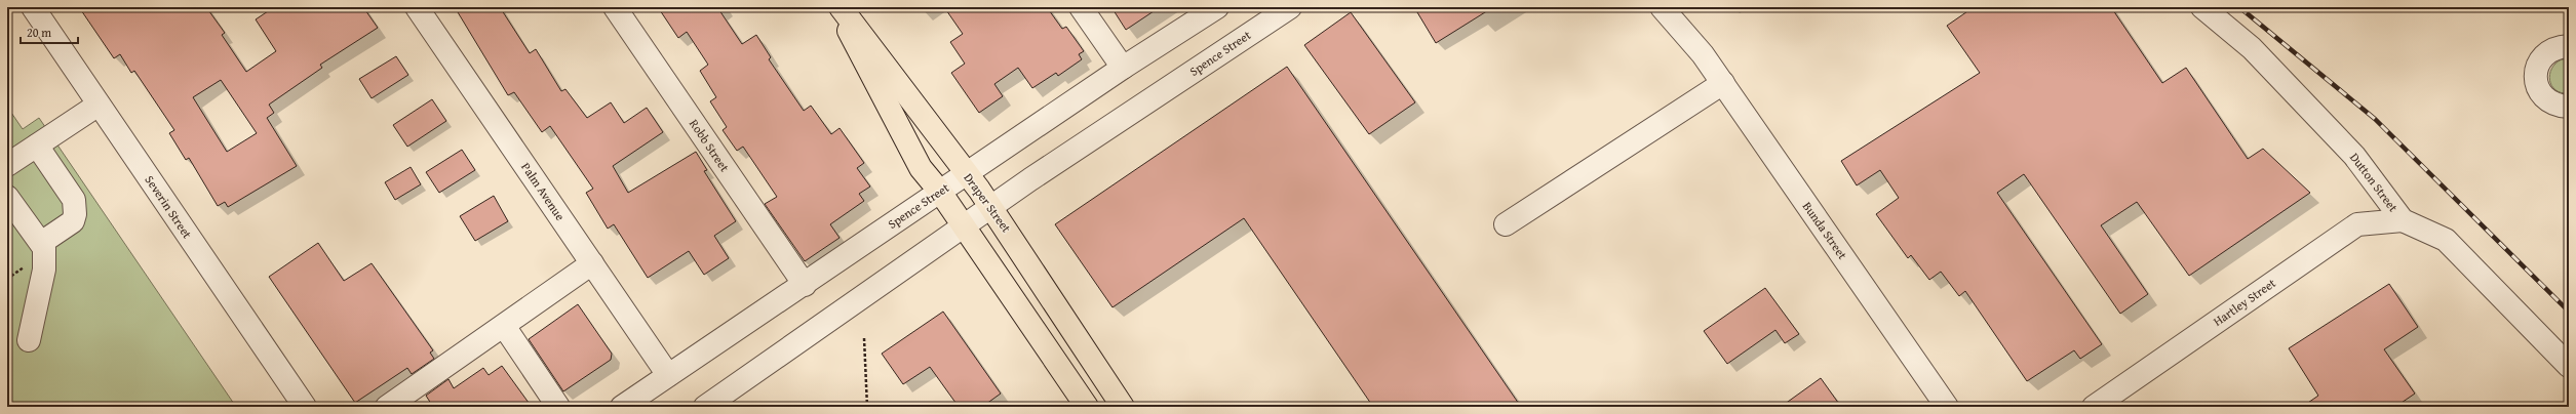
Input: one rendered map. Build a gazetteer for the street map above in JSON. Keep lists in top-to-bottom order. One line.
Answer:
{"streets":{"main road":["Draper Street"],"street":["Spence Street","Robb Street","Dutton Street","Palm Avenue","Severin Street","Bunda Street","Hartley Street"]},"crossings":[["Spence Street","Robb Street"],["Spence Street","Palm Avenue"],["Spence Street","Draper Street"],["Dutton Street","Hartley Street"]],"scale_bar":"20 m"}
